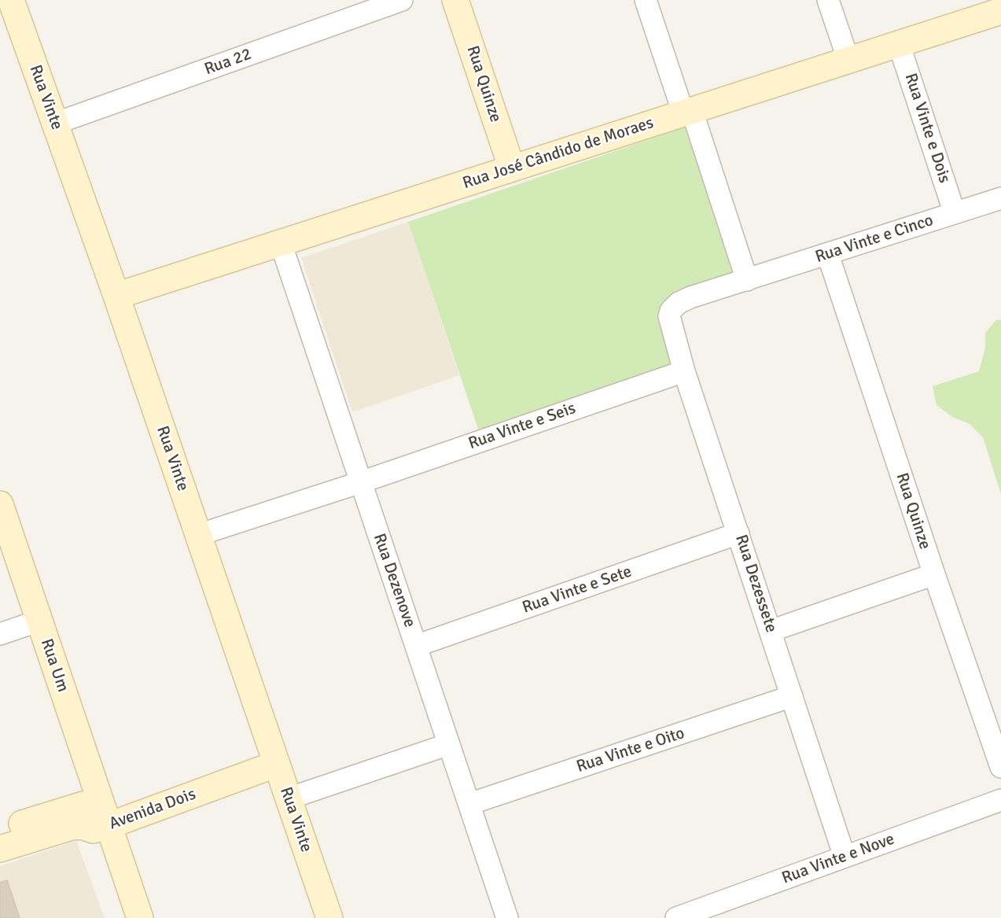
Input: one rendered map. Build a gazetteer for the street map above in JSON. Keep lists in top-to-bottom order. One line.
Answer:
{"streets":{"street":["Rua 22","Rua Quinze","Rua Vinte","Rua Vinte e Dois","Rua José Cândido de Moraes","Rua Vinte e Cinco","Rua Vinte e Seis","Rua Dezenove","Rua Dezessete","Rua Vinte e Sete","Rua Um","Rua Vinte e Oito","Avenida Dois","Rua Vinte e Nove"]},"crossings":[["Rua 22","Rua Vinte"],["Rua Quinze","Rua José Cândido de Moraes"],["Rua Quinze","Rua Vinte e Cinco"],["Rua Vinte","Rua José Cândido de Moraes"],["Rua Vinte","Rua Vinte e Seis"],["Rua Vinte","Avenida Dois"],["Rua Vinte e Dois","Rua José Cândido de Moraes"],["Rua Vinte e Dois","Rua Vinte e Cinco"],["Rua José Cândido de Moraes","Rua Dezenove"],["Rua Vinte e Cinco","Rua Dezessete"],["Rua Vinte e Seis","Rua Dezenove"],["Rua Vinte e Seis","Rua Dezessete"],["Rua Dezenove","Rua Vinte e Sete"],["Rua Dezenove","Rua Vinte e Oito"],["Rua Dezessete","Rua Vinte e Sete"],["Rua Dezessete","Rua Vinte e Oito"],["Rua Dezessete","Rua Vinte e Nove"],["Rua Um","Avenida Dois"]]}
